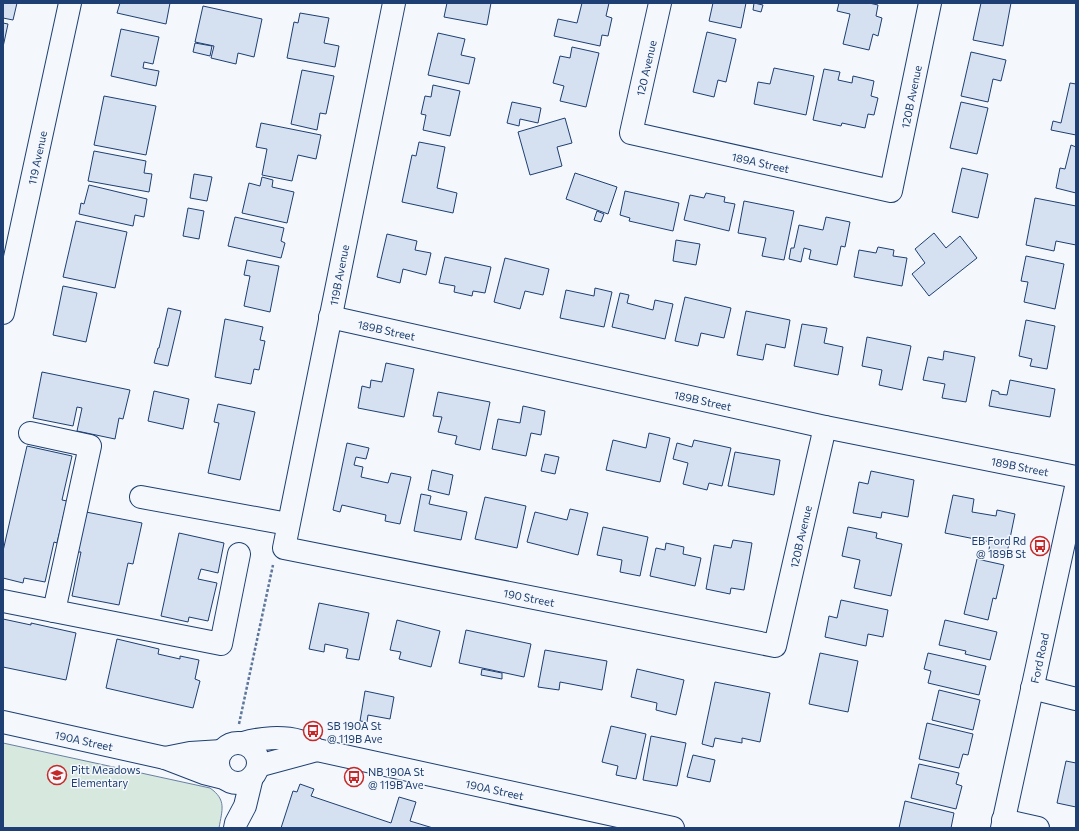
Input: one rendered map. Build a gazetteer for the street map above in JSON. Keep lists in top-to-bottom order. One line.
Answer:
{"streets":{"street":["120 Avenue","120B Avenue","119 Avenue","189A Street","119B Avenue","189B Street","190 Street","Ford Road","190A Street"]},"crossings":[["120 Avenue","189A Street"],["120B Avenue","189A Street"],["120B Avenue","189B Street"],["120B Avenue","190 Street"],["119B Avenue","189B Street"],["119B Avenue","190 Street"]],"places":{"bus stop":["EB Ford Rd @ 189B St","SB 190A St @ 119B Ave","NB 190A St @ 119B Ave"],"school or university":["Pitt Meadows Elementary"]}}
